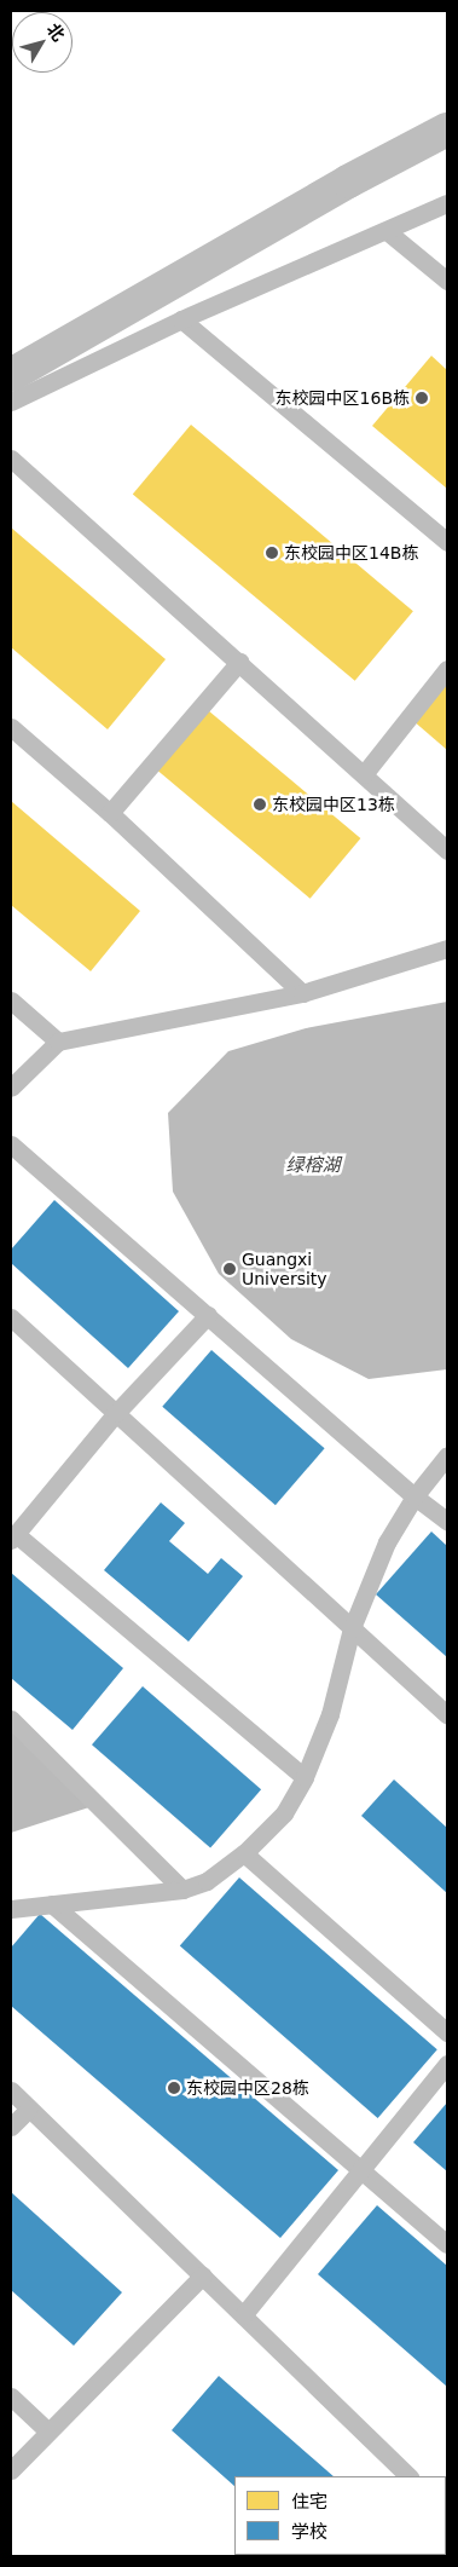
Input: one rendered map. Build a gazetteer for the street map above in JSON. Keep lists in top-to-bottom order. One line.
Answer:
{"water":["绿榕湖"],"places":["东校园中区16B栋","东校园中区14B栋","东校园中区13栋","Guangxi University","东校园中区28栋"],"legend":["住宅","学校"],"north":"top right"}
